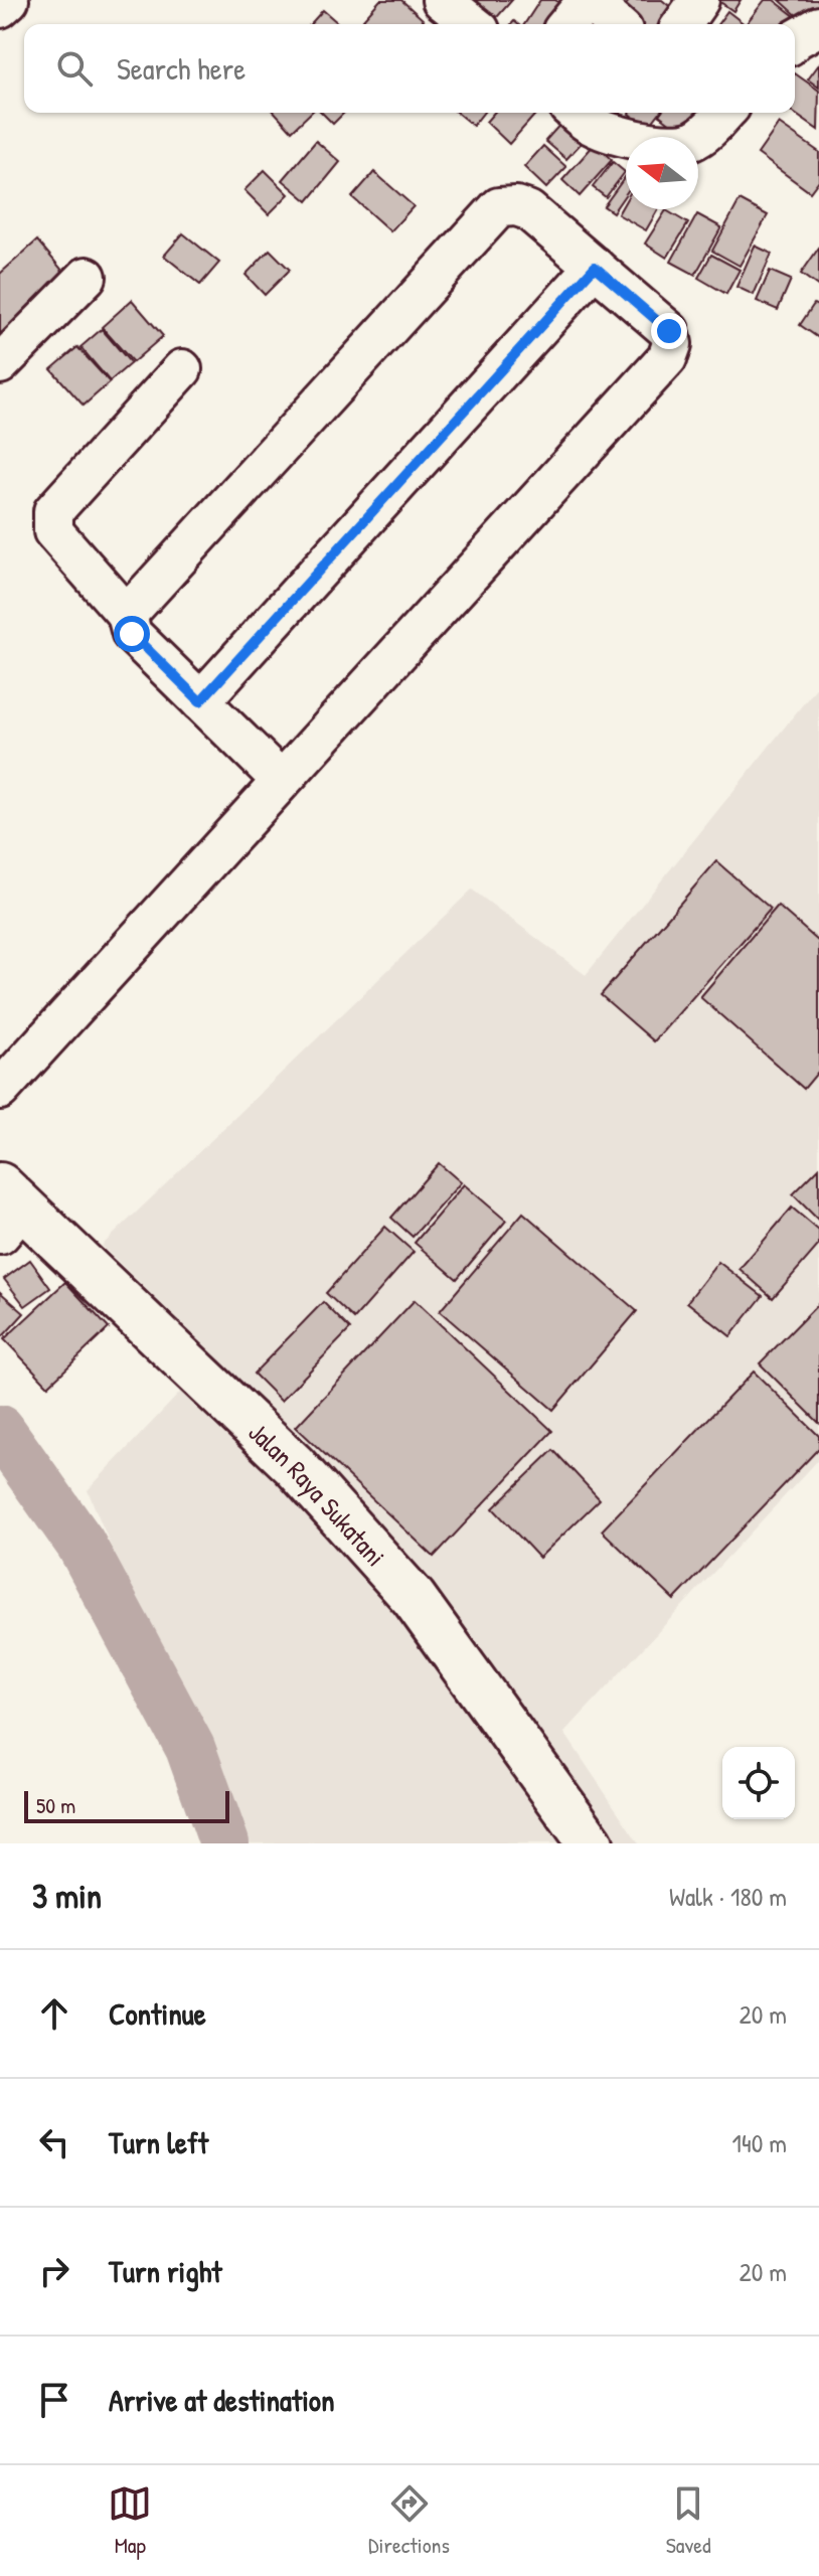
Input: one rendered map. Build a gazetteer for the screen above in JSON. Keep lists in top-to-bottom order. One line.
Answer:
{"streets":{"main road":["Jalan Raya Sukatani"]},"scale_bar":"50 m","north":"left","page":{"search":"Search here","scale":"50 m","heading":["3 min","Walk · 180 m"],"list":[["Continue","20 m"],["Turn left","140 m"],["Turn right","20 m"],"Arrive at destination"],"nav":["Map","Directions","Saved"]}}
